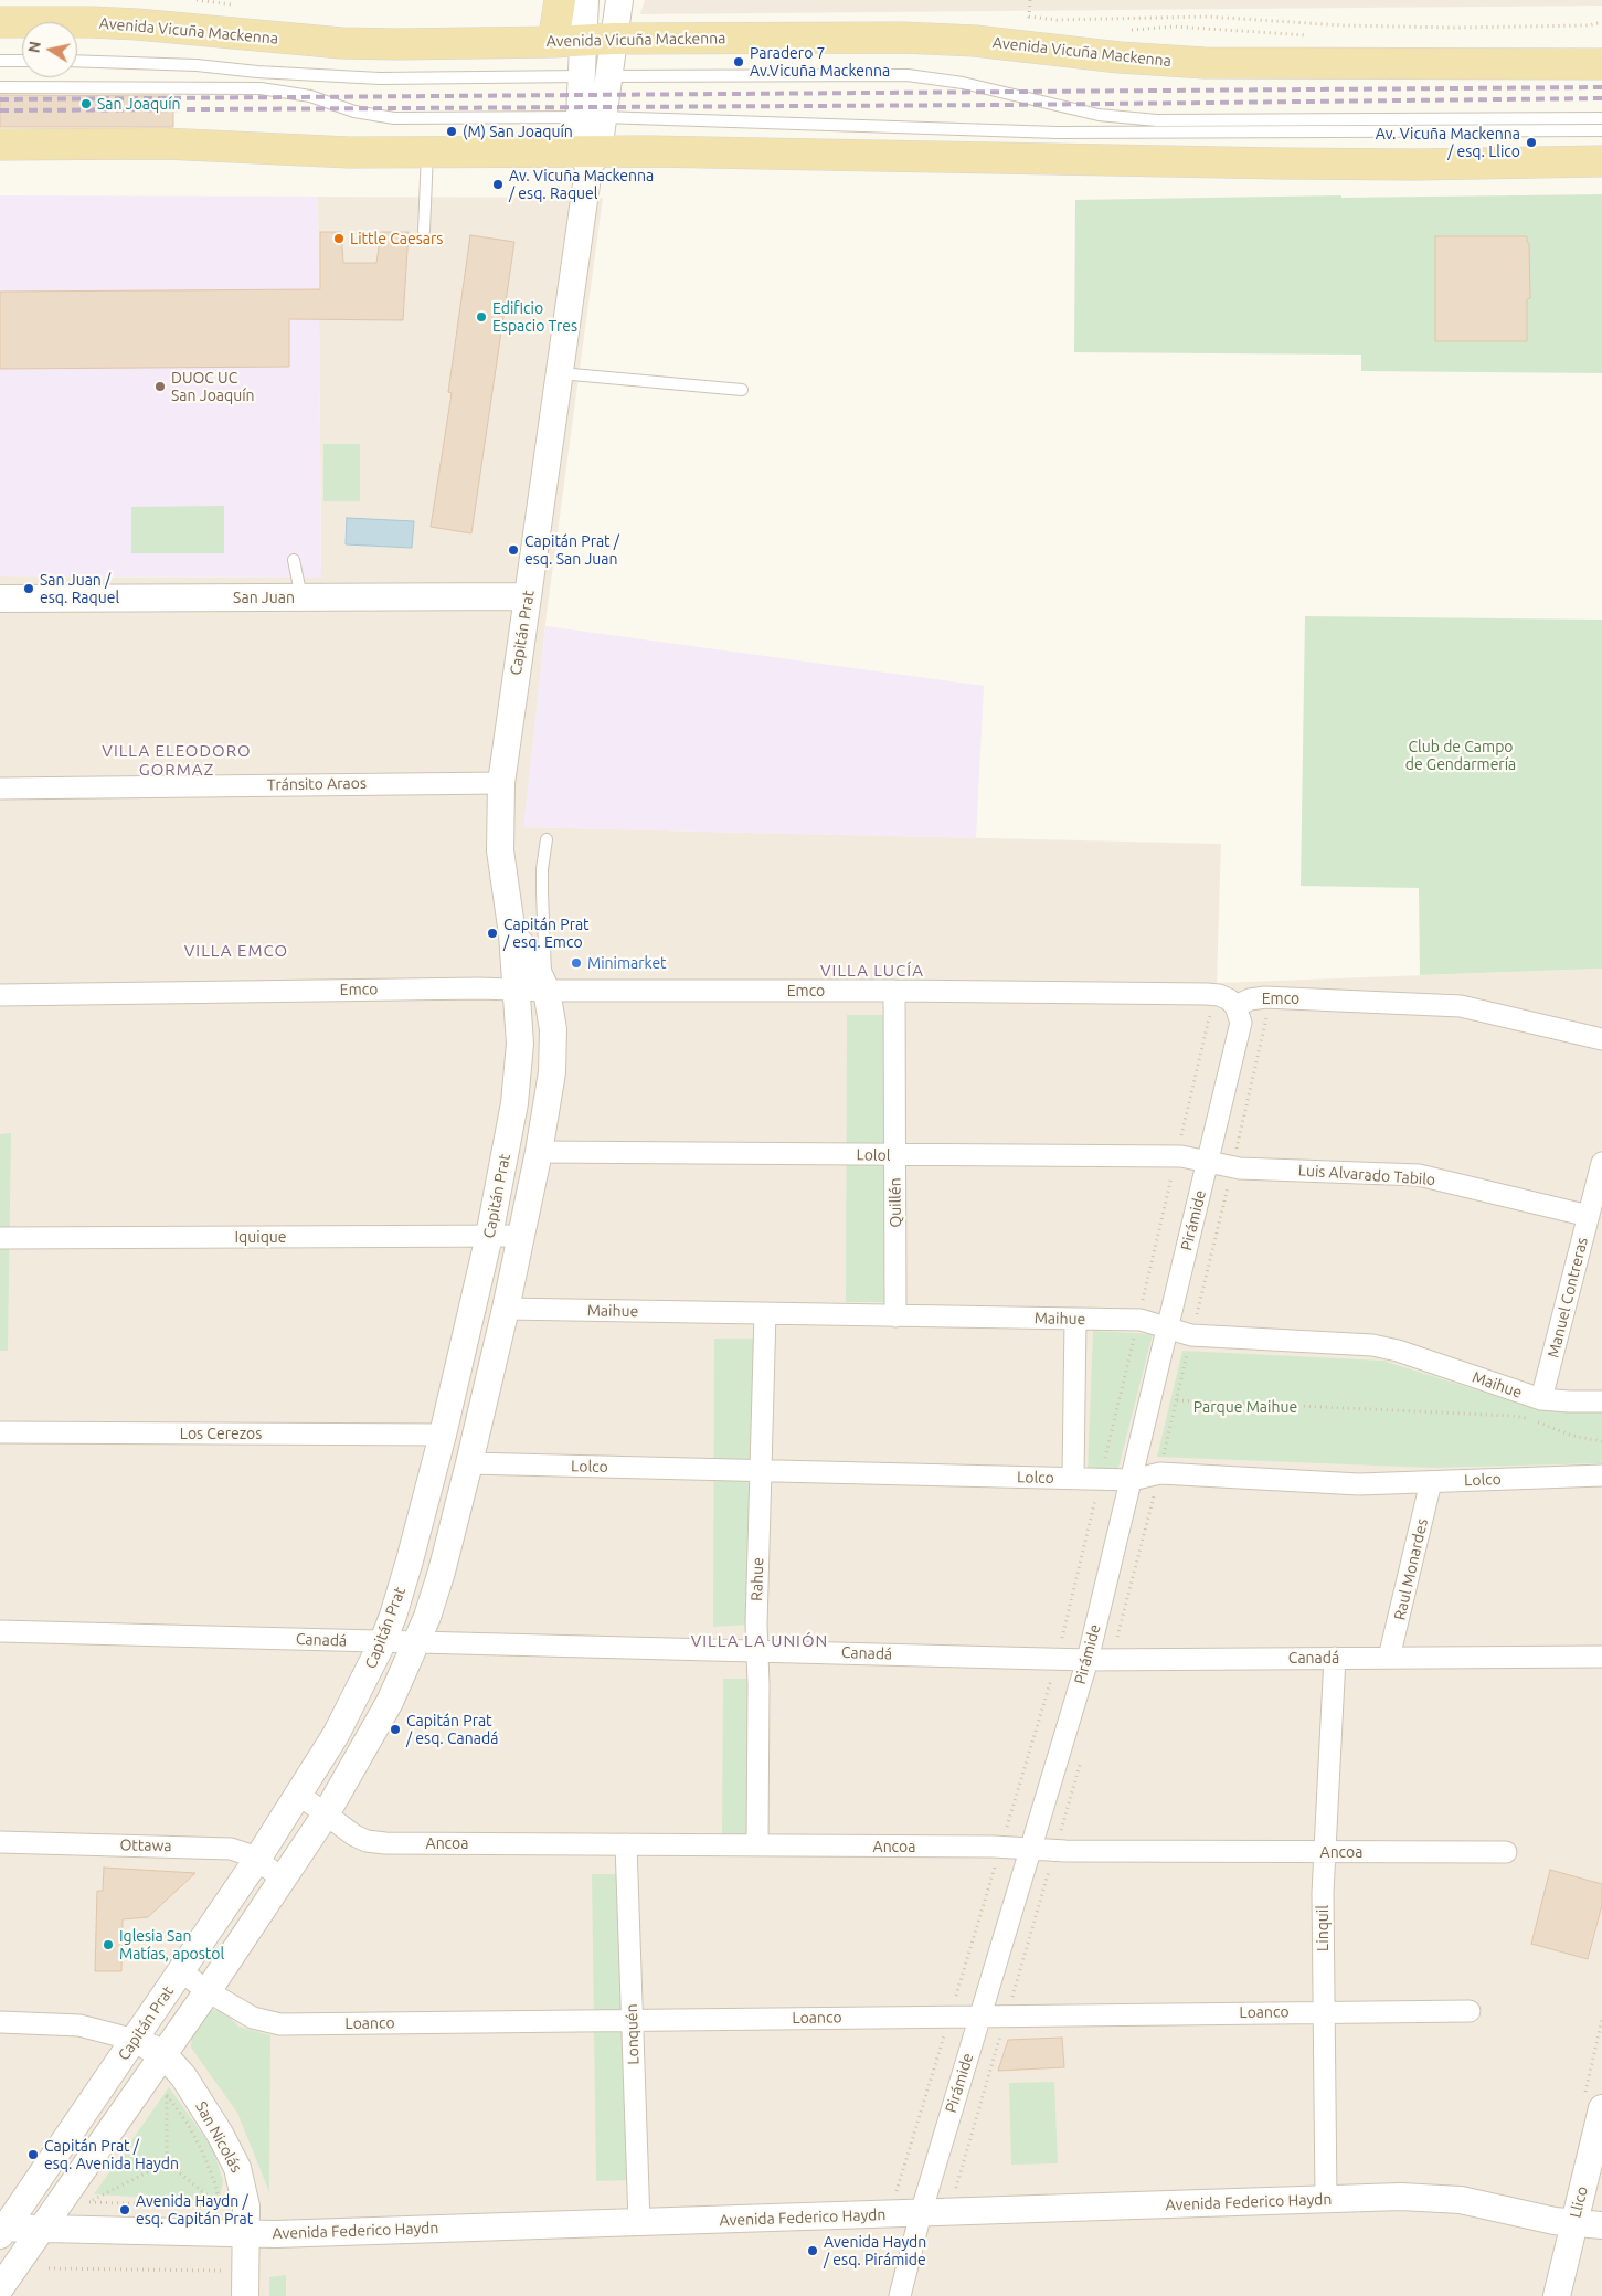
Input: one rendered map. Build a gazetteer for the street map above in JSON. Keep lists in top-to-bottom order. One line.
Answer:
{"streets":{"main road":["Avenida Vicuña Mackenna"],"street":["San Juan","Capitán Prat","Tránsito Araos","Emco","Lolol","Luis Alvarado Tabilo","Quillén","Pirámide","Iquique","Manuel Contreras","Maihue","Los Cerezos","Lolco","Raul Monardes","Rahue","Canadá","Ancoa","Ottawa","Linquil","Loanco","Lonquén","San Nicolás","Avenida Federico Haydn","Llico"]},"crossings":[["San Juan","Capitán Prat"],["Capitán Prat","Tránsito Araos"],["Capitán Prat","Emco"],["Capitán Prat","Lolol"],["Capitán Prat","Iquique"],["Capitán Prat","Maihue"],["Capitán Prat","Los Cerezos"],["Capitán Prat","Lolco"],["Capitán Prat","Canadá"],["Capitán Prat","Ancoa"],["Capitán Prat","Ottawa"],["Capitán Prat","Loanco"],["Capitán Prat","San Nicolás"],["Capitán Prat","Avenida Federico Haydn"],["Emco","Quillén"],["Emco","Pirámide"],["Lolol","Luis Alvarado Tabilo"],["Lolol","Quillén"],["Lolol","Pirámide"],["Luis Alvarado Tabilo","Pirámide"],["Luis Alvarado Tabilo","Manuel Contreras"],["Quillén","Maihue"],["Pirámide","Maihue"],["Pirámide","Lolco"],["Pirámide","Canadá"],["Pirámide","Ancoa"],["Pirámide","Loanco"],["Pirámide","Avenida Federico Haydn"],["Manuel Contreras","Maihue"],["Maihue","Rahue"],["Lolco","Raul Monardes"],["Lolco","Rahue"],["Raul Monardes","Canadá"],["Rahue","Canadá"],["Rahue","Ancoa"],["Canadá","Linquil"],["Ancoa","Linquil"],["Ancoa","Lonquén"],["Linquil","Loanco"],["Linquil","Avenida Federico Haydn"],["Loanco","Lonquén"],["Lonquén","Avenida Federico Haydn"],["San Nicolás","Avenida Federico Haydn"],["Avenida Federico Haydn","Llico"]],"districts":["VILLA ELEODORO GORMAZ","VILLA EMCO","VILLA LUCÍA","VILLA LA UNIÓN"],"parks":["Club de Campo de Gendarmería","Parque Maihue"],"places":["Paradero 7 Av.Vicuña Mackenna","San Joaquín","(M) San Joaquín","Av. Vicuña Mackenna / esq. Llico","Av. Vicuña Mackenna / esq. Raquel","Little Caesars","Edificio Espacio Tres","DUOC UC San Joaquín","Capitán Prat / esq. San Juan","San Juan / esq. Raquel","Capitán Prat / esq. Emco","Minimarket","Capitán Prat / esq. Canadá","Iglesia San Matías, apostol","Capitán Prat / esq. Avenida Haydn","Avenida Haydn / esq. Capitán Prat","Avenida Haydn / esq. Pirámide"],"north":"left"}
